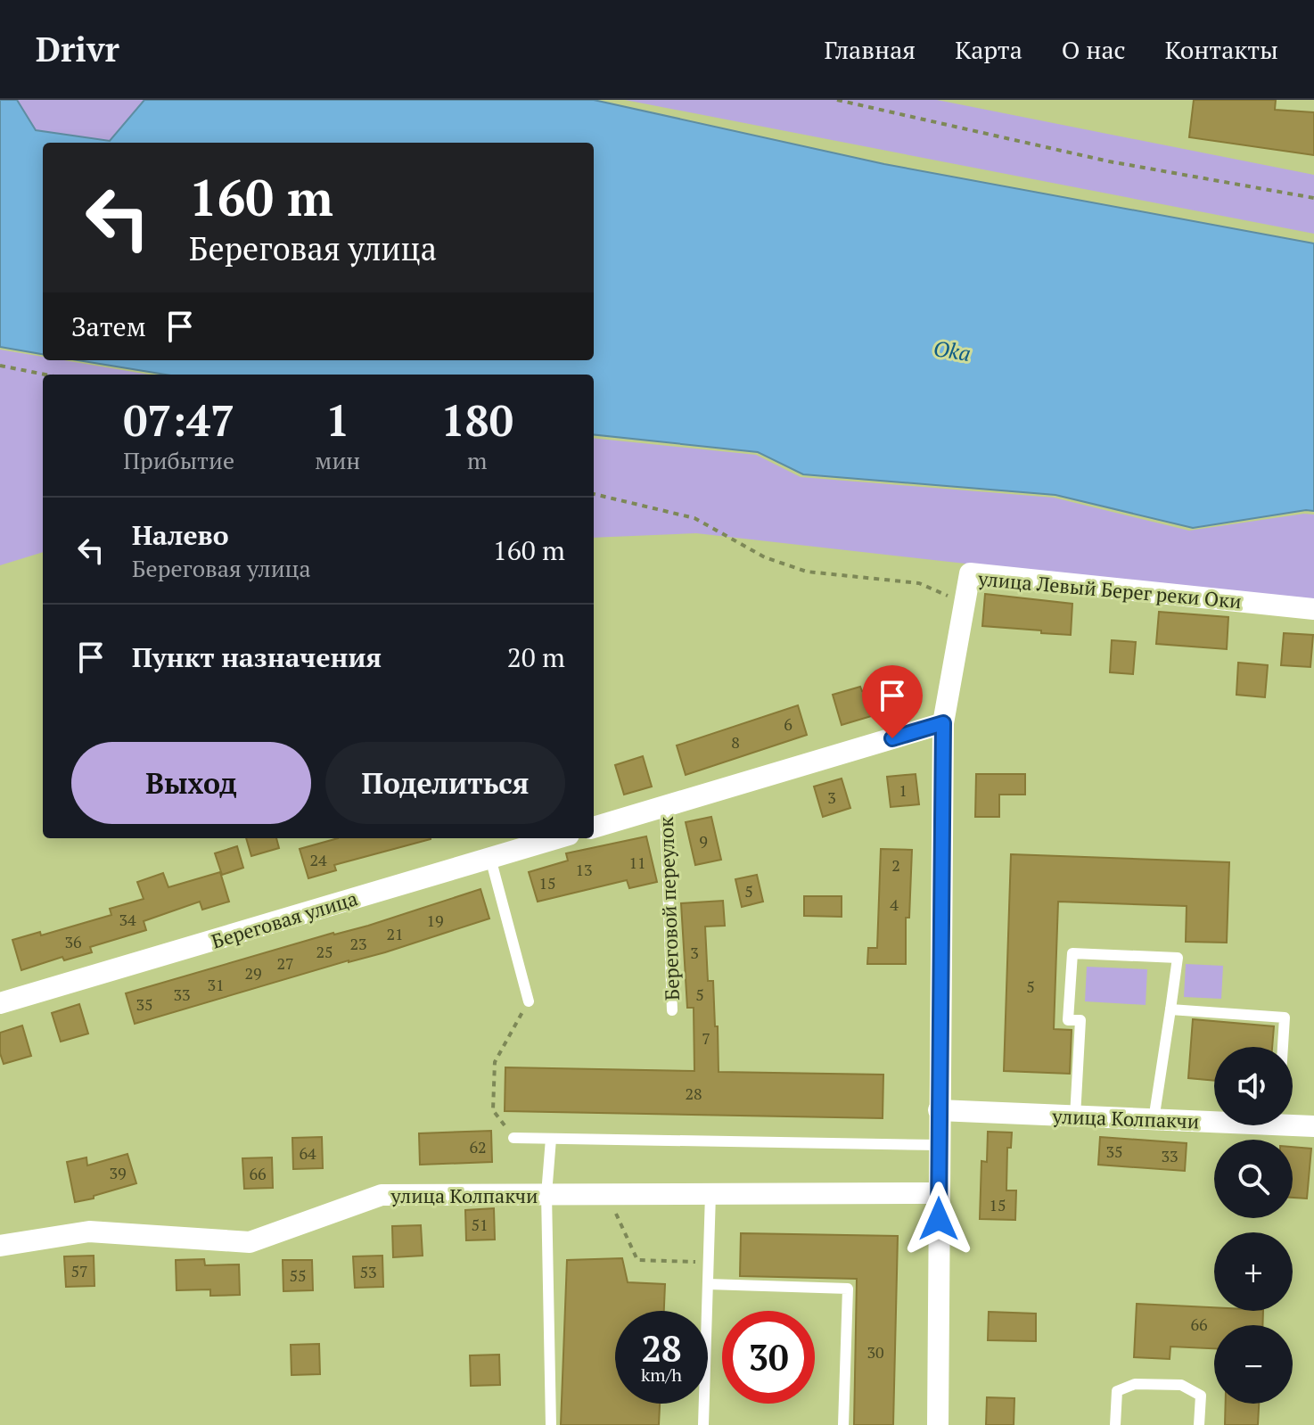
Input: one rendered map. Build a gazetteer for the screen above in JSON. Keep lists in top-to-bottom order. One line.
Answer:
{"streets":{"street":["улица Левый Берег реки Оки","Береговая улица","улица Колпакчи"],"lane":["Береговой переулок"]},"crossings":[["улица Левый Берег реки Оки","улица Колпакчи"]],"water":["Oka"],"house_numbers":["6","8","1","3","9","24","11","2","13","15","5","4","34","19","21","36","23","25","3","27","29","31","5","33","5","35","7","28","62","35","64","33","39","66","15","51","57","53","55","66","30"],"page":{"header":"Drivr","nav":["Главная","Карта","О нас","Контакты"],"turn":["160 m","Береговая улица"],"then":"Затем","eta":["07:47","Прибытие","1","мин","180","m"],"list":[{"name":"Налево","note":"Береговая улица","value":"160 m"},{"name":"Пункт назначения","value":"20 m"}],"buttons":["Выход","Поделиться"],"map_buttons":["+","−"],"speed":"28 km/h","limit":"30"}}
